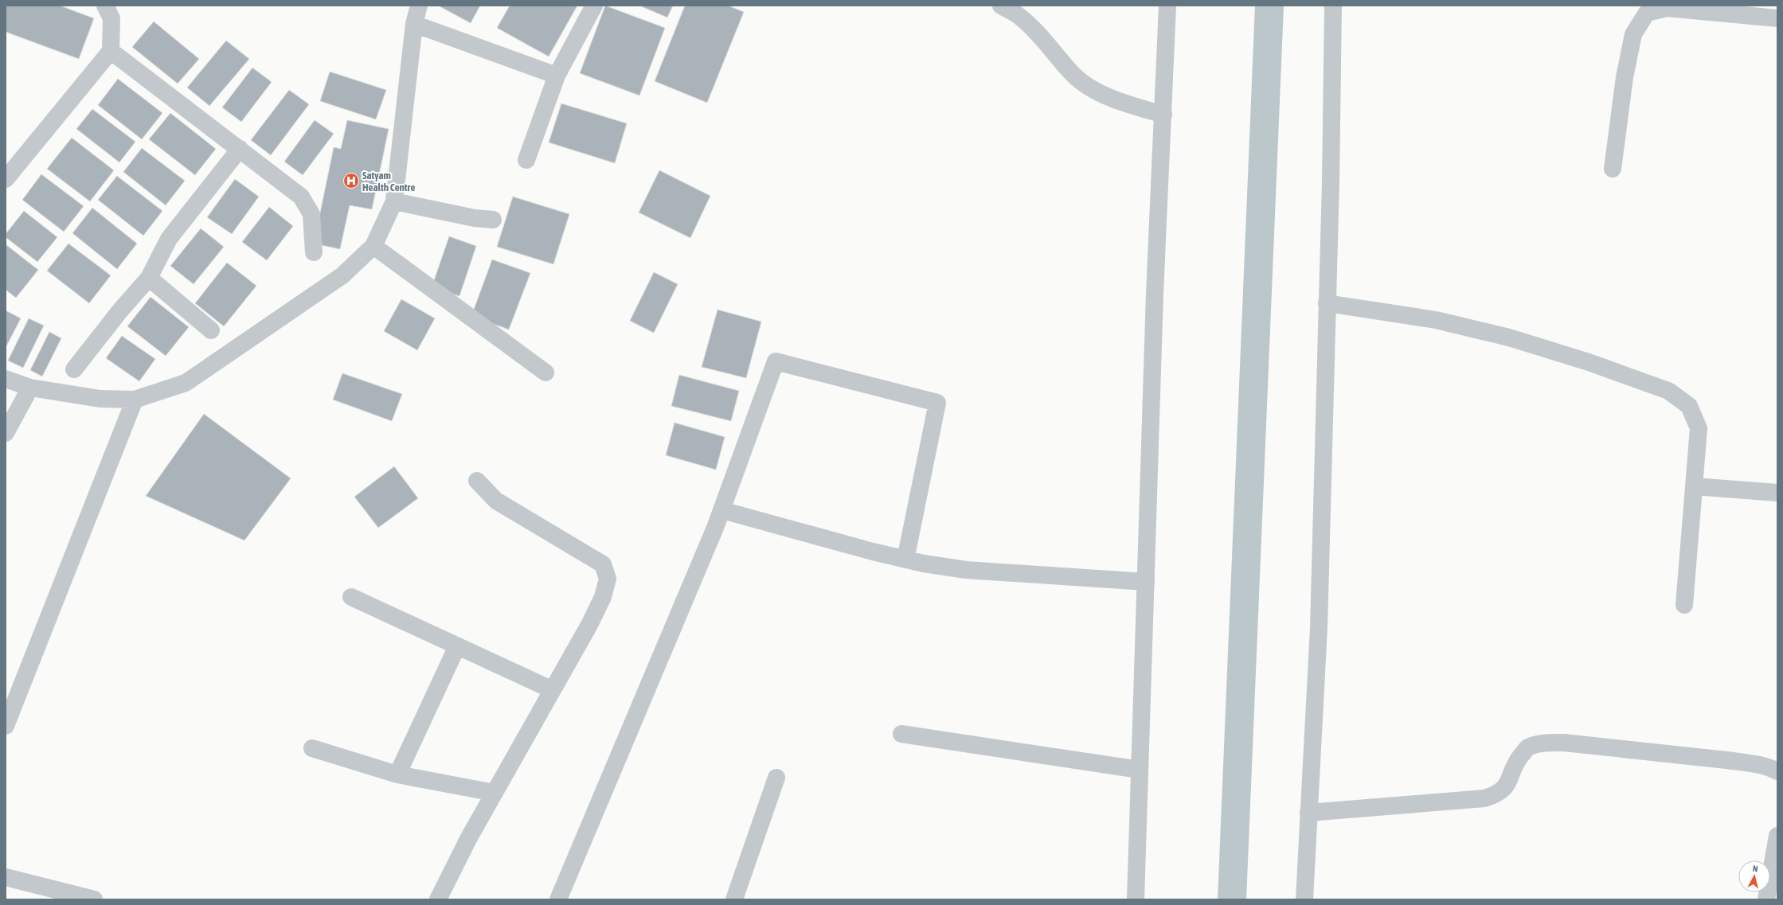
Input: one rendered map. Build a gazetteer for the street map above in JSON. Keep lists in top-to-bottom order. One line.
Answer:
{"places":{"hospital":["Satyam Health Centre"]},"north":"top"}
